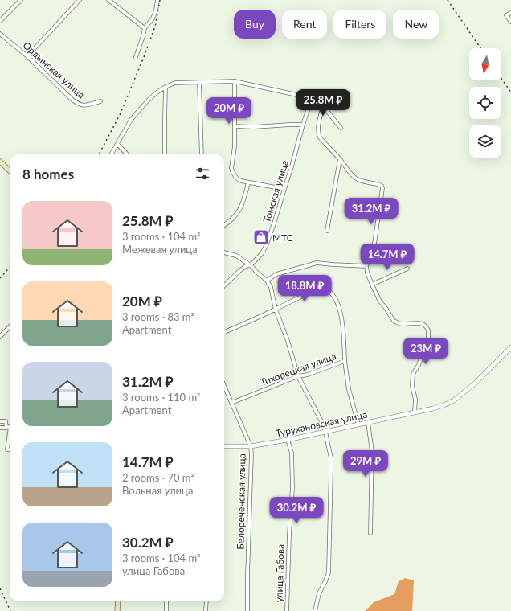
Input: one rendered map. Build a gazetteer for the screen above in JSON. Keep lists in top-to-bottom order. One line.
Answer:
{"streets":{"street":["Ордынская улица","Томская улица","Тихорецкая улица","Турухановская улица","Белореченская улица","улица Габова"]},"crossings":[["Тихорецкая улица","Турухановская улица"],["Тихорецкая улица","Белореченская улица"],["Турухановская улица","Белореченская улица"],["Турухановская улица","улица Габова"]],"places":{"shop":["МТС"]},"north":"bottom","page":{"chip":["Buy","Rent","Filters","New"],"price":["25.8M ₽","20M ₽","31.2M ₽","14.7M ₽","18.8M ₽","23M ₽","29M ₽","30.2M ₽"],"heading":"8 homes","list":[{"name":"25.8M ₽","note":"3 rooms · 104 m² · Межевая улица"},{"name":"20M ₽","note":"3 rooms · 83 m² · Apartment"},{"name":"31.2M ₽","note":"3 rooms · 110 m² · Apartment"},{"name":"14.7M ₽","note":"2 rooms · 70 m² · Вольная улица"},{"name":"30.2M ₽","note":"3 rooms · 104 m² · улица Габова"}]}}
